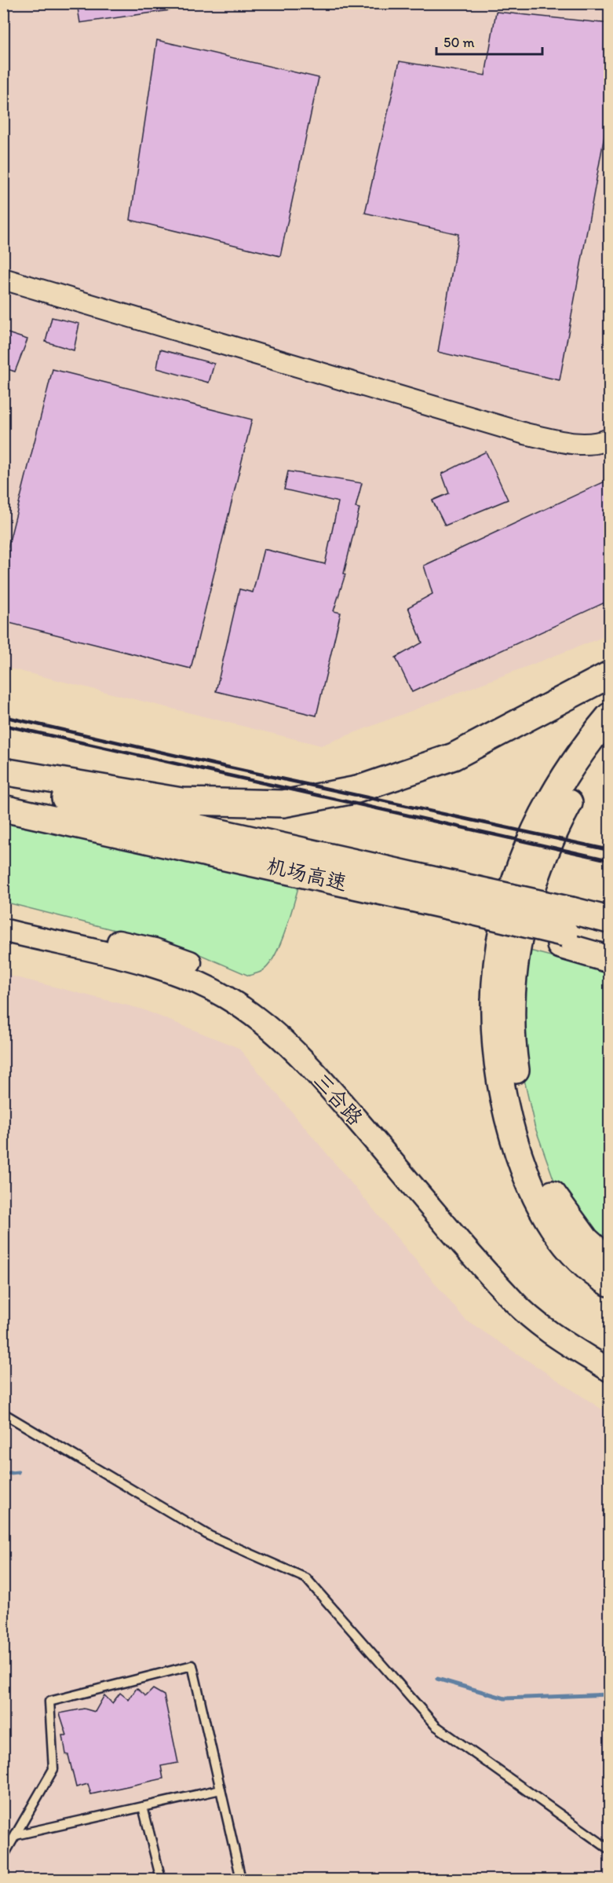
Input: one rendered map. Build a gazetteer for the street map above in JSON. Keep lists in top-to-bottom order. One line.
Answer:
{"streets":{"highway":["机场高速"],"main road":["三合路"]},"scale_bar":"50 m"}
